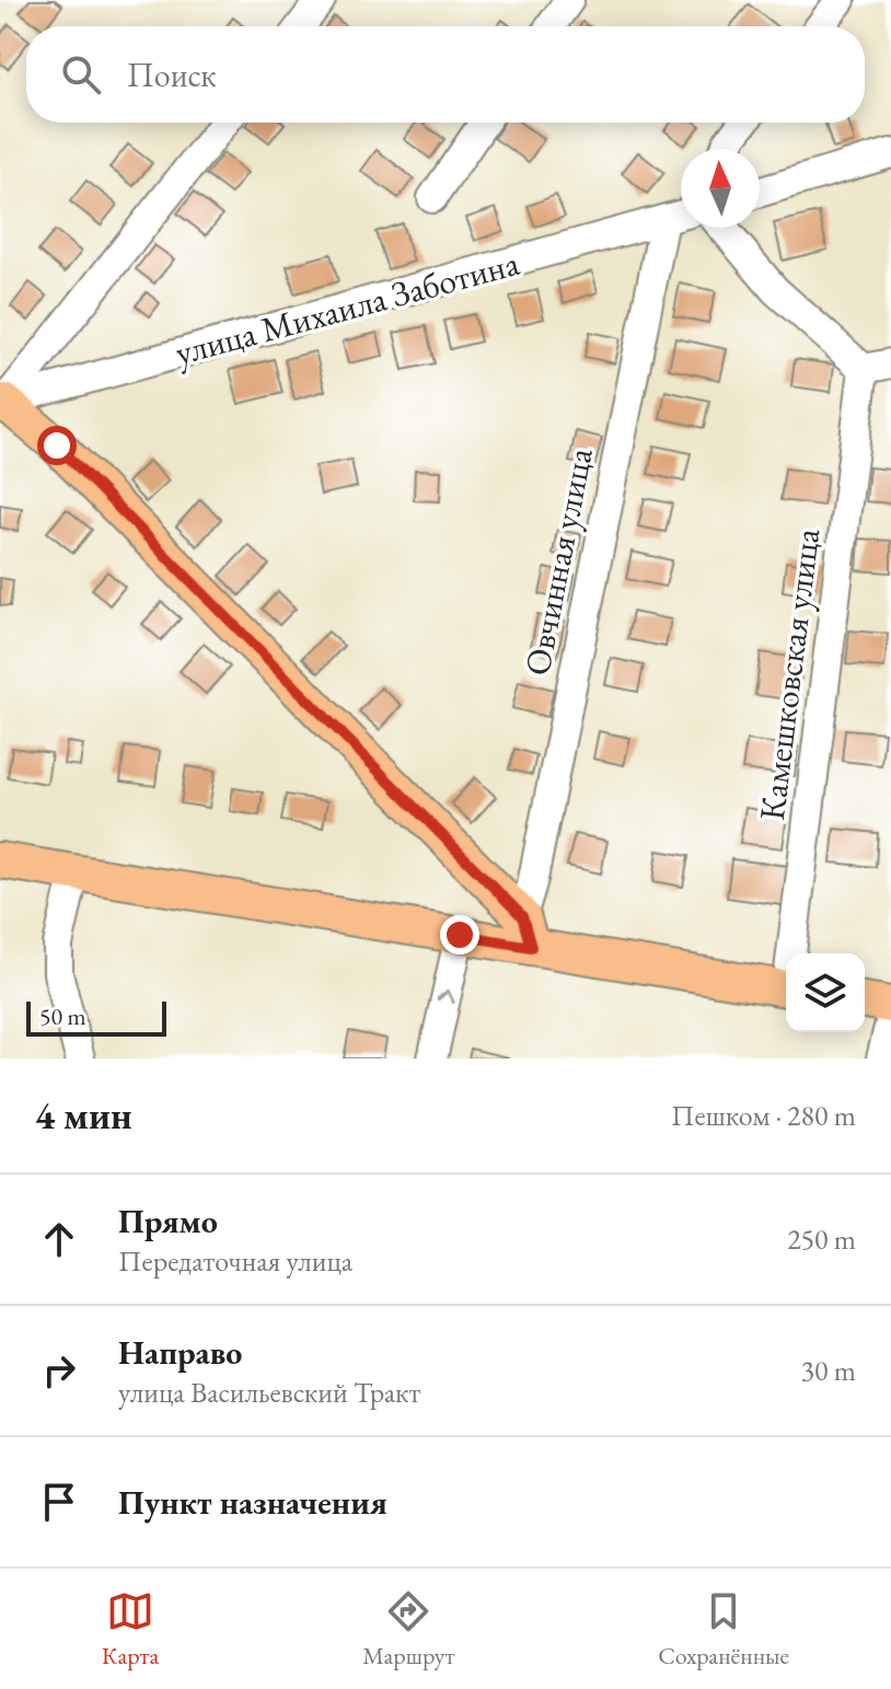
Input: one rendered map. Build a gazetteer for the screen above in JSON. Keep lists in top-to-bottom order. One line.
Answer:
{"streets":{"street":["улица Михаила Заботина","Овчинная улица","Камешковская улица"]},"crossings":[["улица Михаила Заботина","Овчинная улица"]],"scale_bar":"50 m","north":"top","page":{"search":"Поиск","scale":"50 m","heading":["4 мин","Пешком · 280 m"],"list":[["Прямо","Передаточная улица","250 m"],["Направо","улица Васильевский Тракт","30 m"],"Пункт назначения"],"nav":["Карта","Маршрут","Сохранённые"]}}
